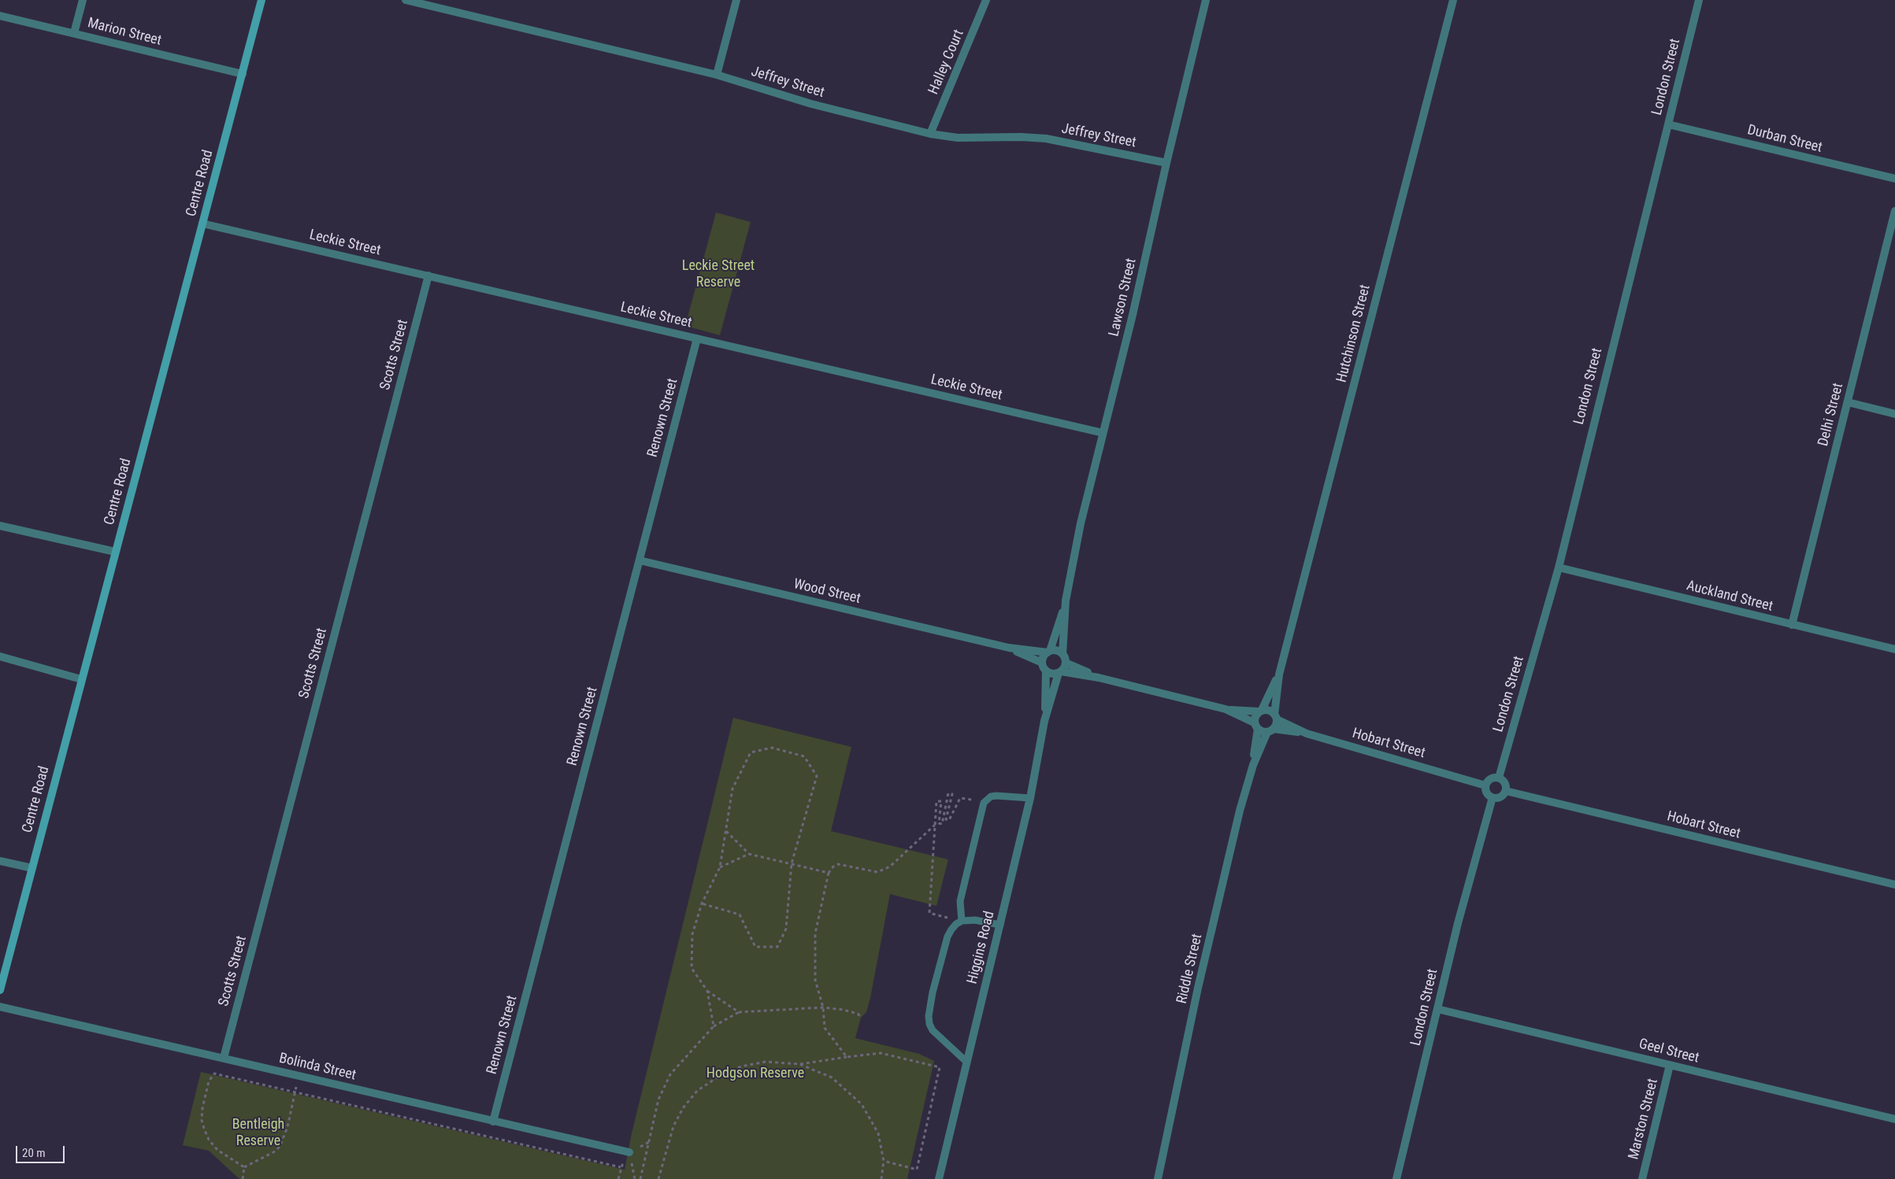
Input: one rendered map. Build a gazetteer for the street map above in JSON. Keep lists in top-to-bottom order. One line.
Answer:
{"streets":{"main road":["Centre Road"],"street":["Marion Street","Halley Court","London Street","Jeffrey Street","Durban Street","Leckie Street","Lawson Street","Hutchinson Street","Scotts Street","Delhi Street","Renown Street","Wood Street","Auckland Street","Hobart Street","Higgins Road","Riddle Street","Geel Street","Bolinda Street","Marston Street"]},"crossings":[["Marion Street","Centre Road"],["Halley Court","Jeffrey Street"],["London Street","Durban Street"],["London Street","Auckland Street"],["London Street","Hobart Street"],["London Street","Geel Street"],["Jeffrey Street","Lawson Street"],["Centre Road","Leckie Street"],["Leckie Street","Lawson Street"],["Leckie Street","Scotts Street"],["Leckie Street","Renown Street"],["Lawson Street","Wood Street"],["Lawson Street","Higgins Road"],["Hutchinson Street","Hobart Street"],["Hutchinson Street","Riddle Street"],["Scotts Street","Bolinda Street"],["Delhi Street","Auckland Street"],["Renown Street","Wood Street"],["Renown Street","Bolinda Street"],["Wood Street","Higgins Road"],["Hobart Street","Riddle Street"],["Geel Street","Marston Street"]],"parks":["Leckie Street Reserve","Hodgson Reserve","Bentleigh Reserve"],"scale_bar":"20 m"}
